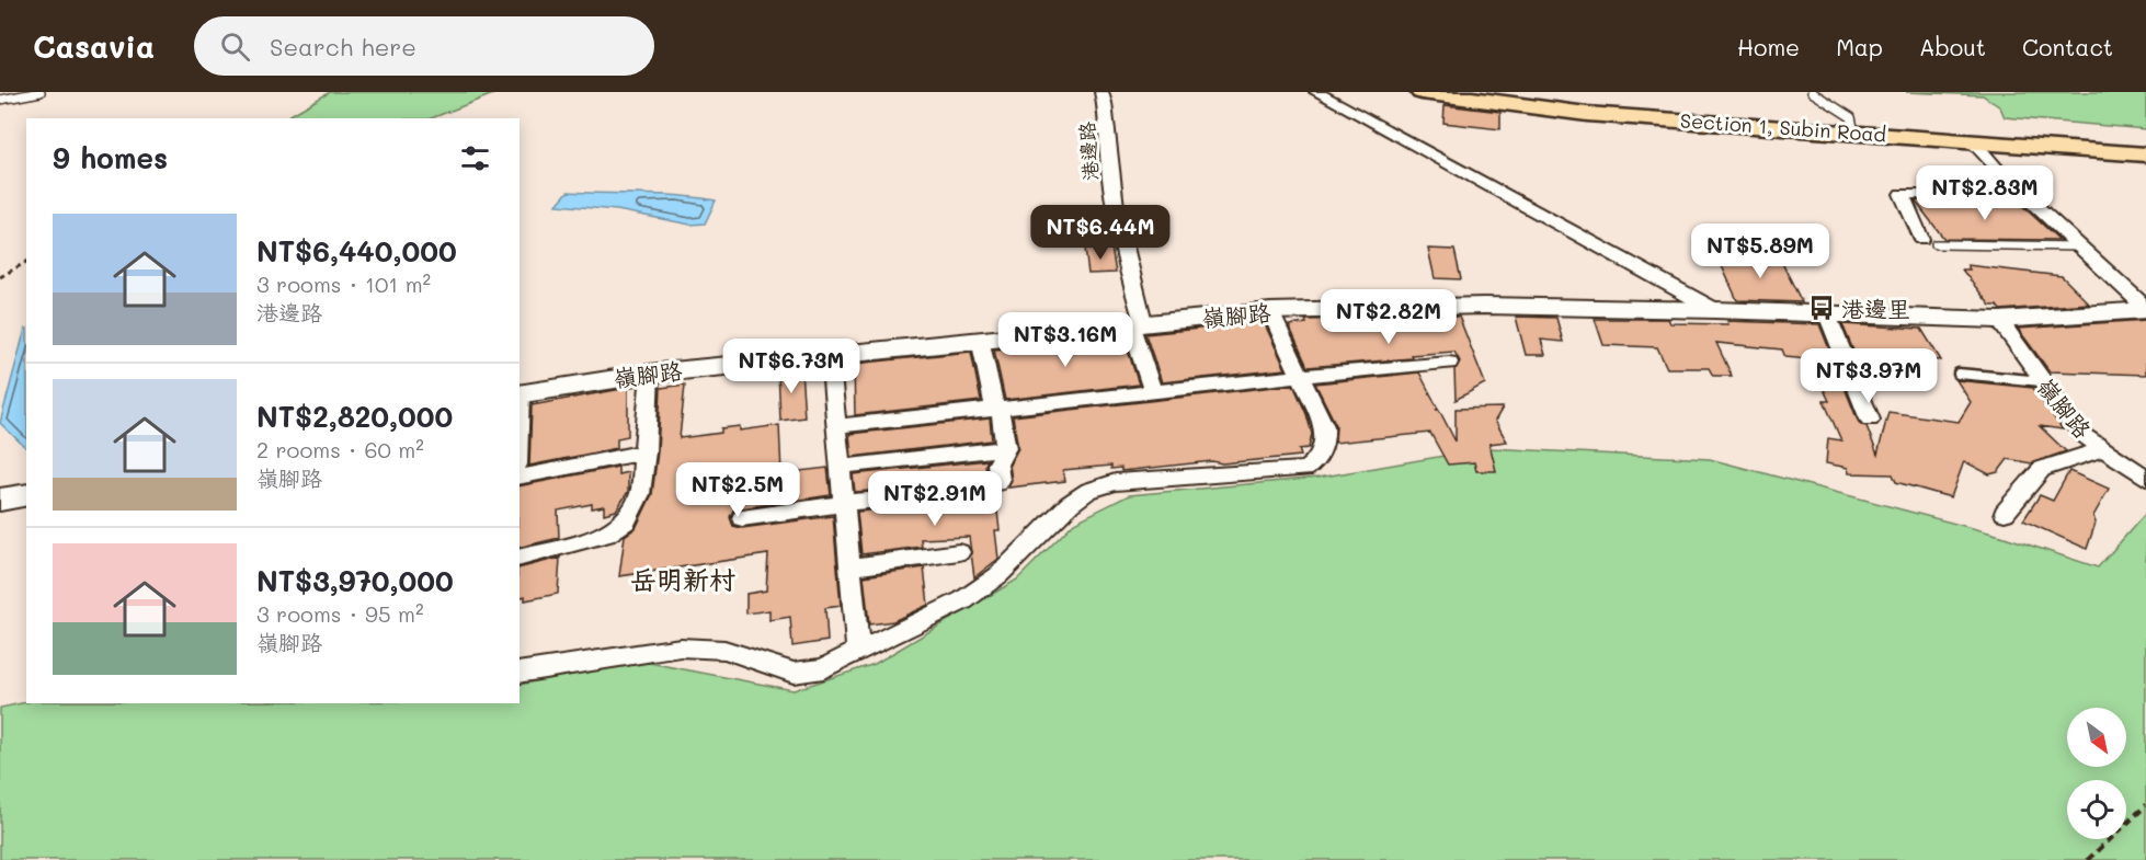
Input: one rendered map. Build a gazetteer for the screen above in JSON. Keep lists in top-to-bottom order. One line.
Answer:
{"streets":{"main road":["Section 1, Subin Road"],"street":["港邊路","嶺腳路"]},"crossings":[["港邊路","嶺腳路"]],"districts":["岳明新村"],"places":{"bus stop":["港邊里"]},"north":"bottom right","page":{"header":"Casavia","search":"Search here","nav":["Home","Map","About","Contact"],"heading":"9 homes","price":["NT$2.83M","NT$6.44M","NT$5.89M","NT$2.82M","NT$3.16M","NT$6.73M","NT$3.97M","NT$2.5M","NT$2.91M"],"list":[{"name":"NT$6,440,000","note":"3 rooms · 101 m² · 港邊路"},{"name":"NT$2,820,000","note":"2 rooms · 60 m² · 嶺腳路"},{"name":"NT$3,970,000","note":"3 rooms · 95 m² · 嶺腳路"}]}}
